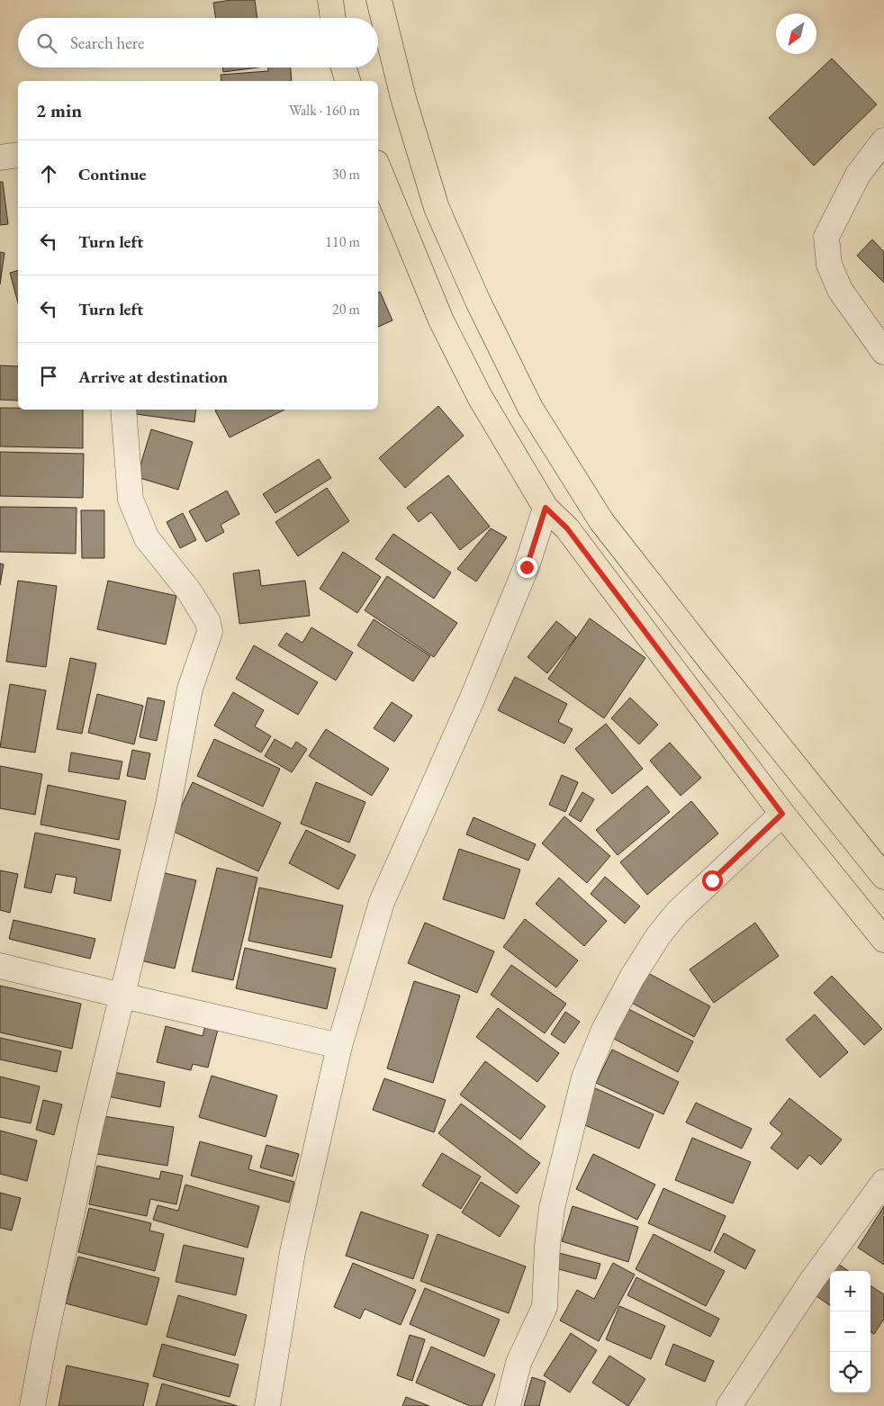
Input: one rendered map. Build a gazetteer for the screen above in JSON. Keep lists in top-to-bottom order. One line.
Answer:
{"north":"bottom left","page":{"search":"Search here","heading":["2 min","Walk · 160 m"],"list":[["Continue","30 m"],["Turn left","110 m"],["Turn left","20 m"],"Arrive at destination"],"map_buttons":["+","−"]}}
